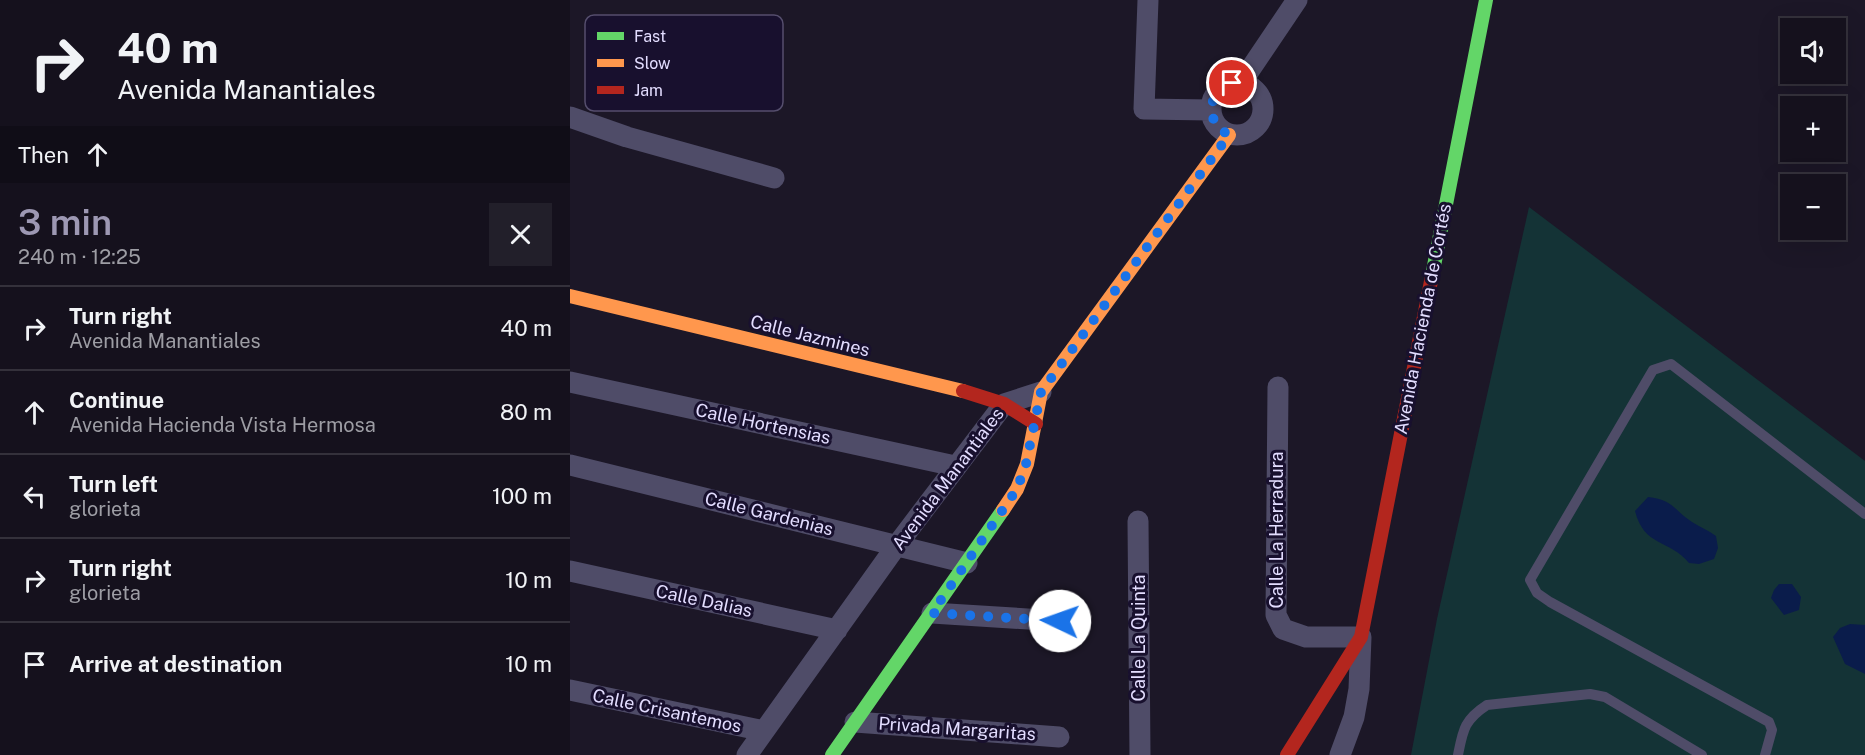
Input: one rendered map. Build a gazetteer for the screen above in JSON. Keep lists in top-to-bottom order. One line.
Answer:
{"streets":{"street":["Avenida Hacienda de Cortés","Calle Jazmines","Calle Hortensias","Avenida Manantiales","Calle Gardenias","Calle La Herradura","Calle Dalias","Calle La Quinta","Calle Crisantemos","Privada Margaritas"]},"crossings":[["Avenida Hacienda de Cortés","Calle La Herradura"],["Calle Jazmines","Avenida Manantiales"],["Calle Hortensias","Avenida Manantiales"],["Avenida Manantiales","Calle Gardenias"],["Avenida Manantiales","Calle Dalias"],["Avenida Manantiales","Calle Crisantemos"]],"legend":["Fast","Slow","Jam"],"page":{"turn":["40 m","Avenida Manantiales"],"map_buttons":["+","−"],"then":"Then","heading":["3 min","240 m · 12:25"],"list":[{"name":"Turn right","note":"Avenida Manantiales","value":"40 m"},{"name":"Continue","note":"Avenida Hacienda Vista Hermosa","value":"80 m"},{"name":"Turn left","note":"glorieta","value":"100 m"},{"name":"Turn right","note":"glorieta","value":"10 m"},{"name":"Arrive at destination","value":"10 m"}]}}
